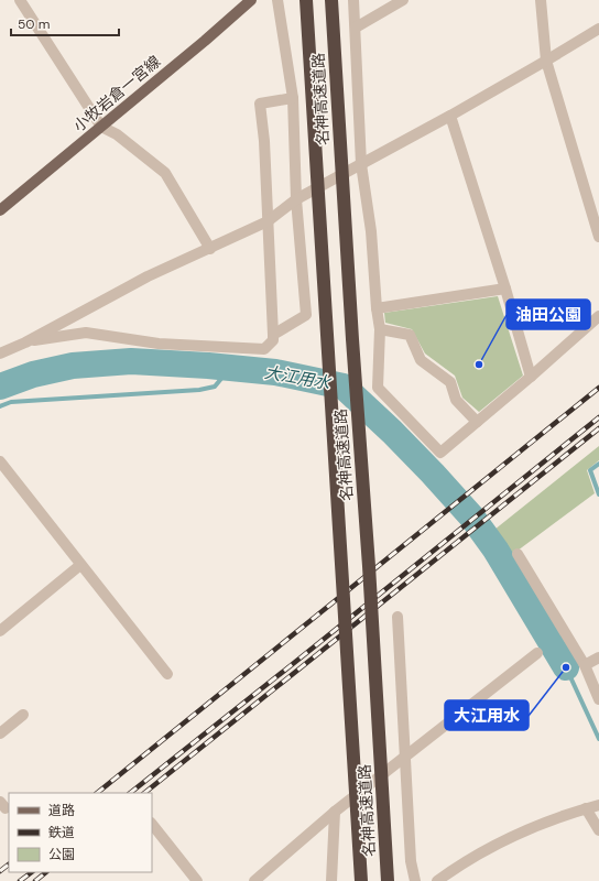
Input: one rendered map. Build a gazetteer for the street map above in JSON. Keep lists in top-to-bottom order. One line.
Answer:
{"streets":{"highway":["名神高速道路"],"main road":["小牧岩倉一宮線"]},"water":["大江用水"],"places":["油田公園","大江用水"],"legend":["道路","鉄道","公園"],"scale_bar":"50 m"}
